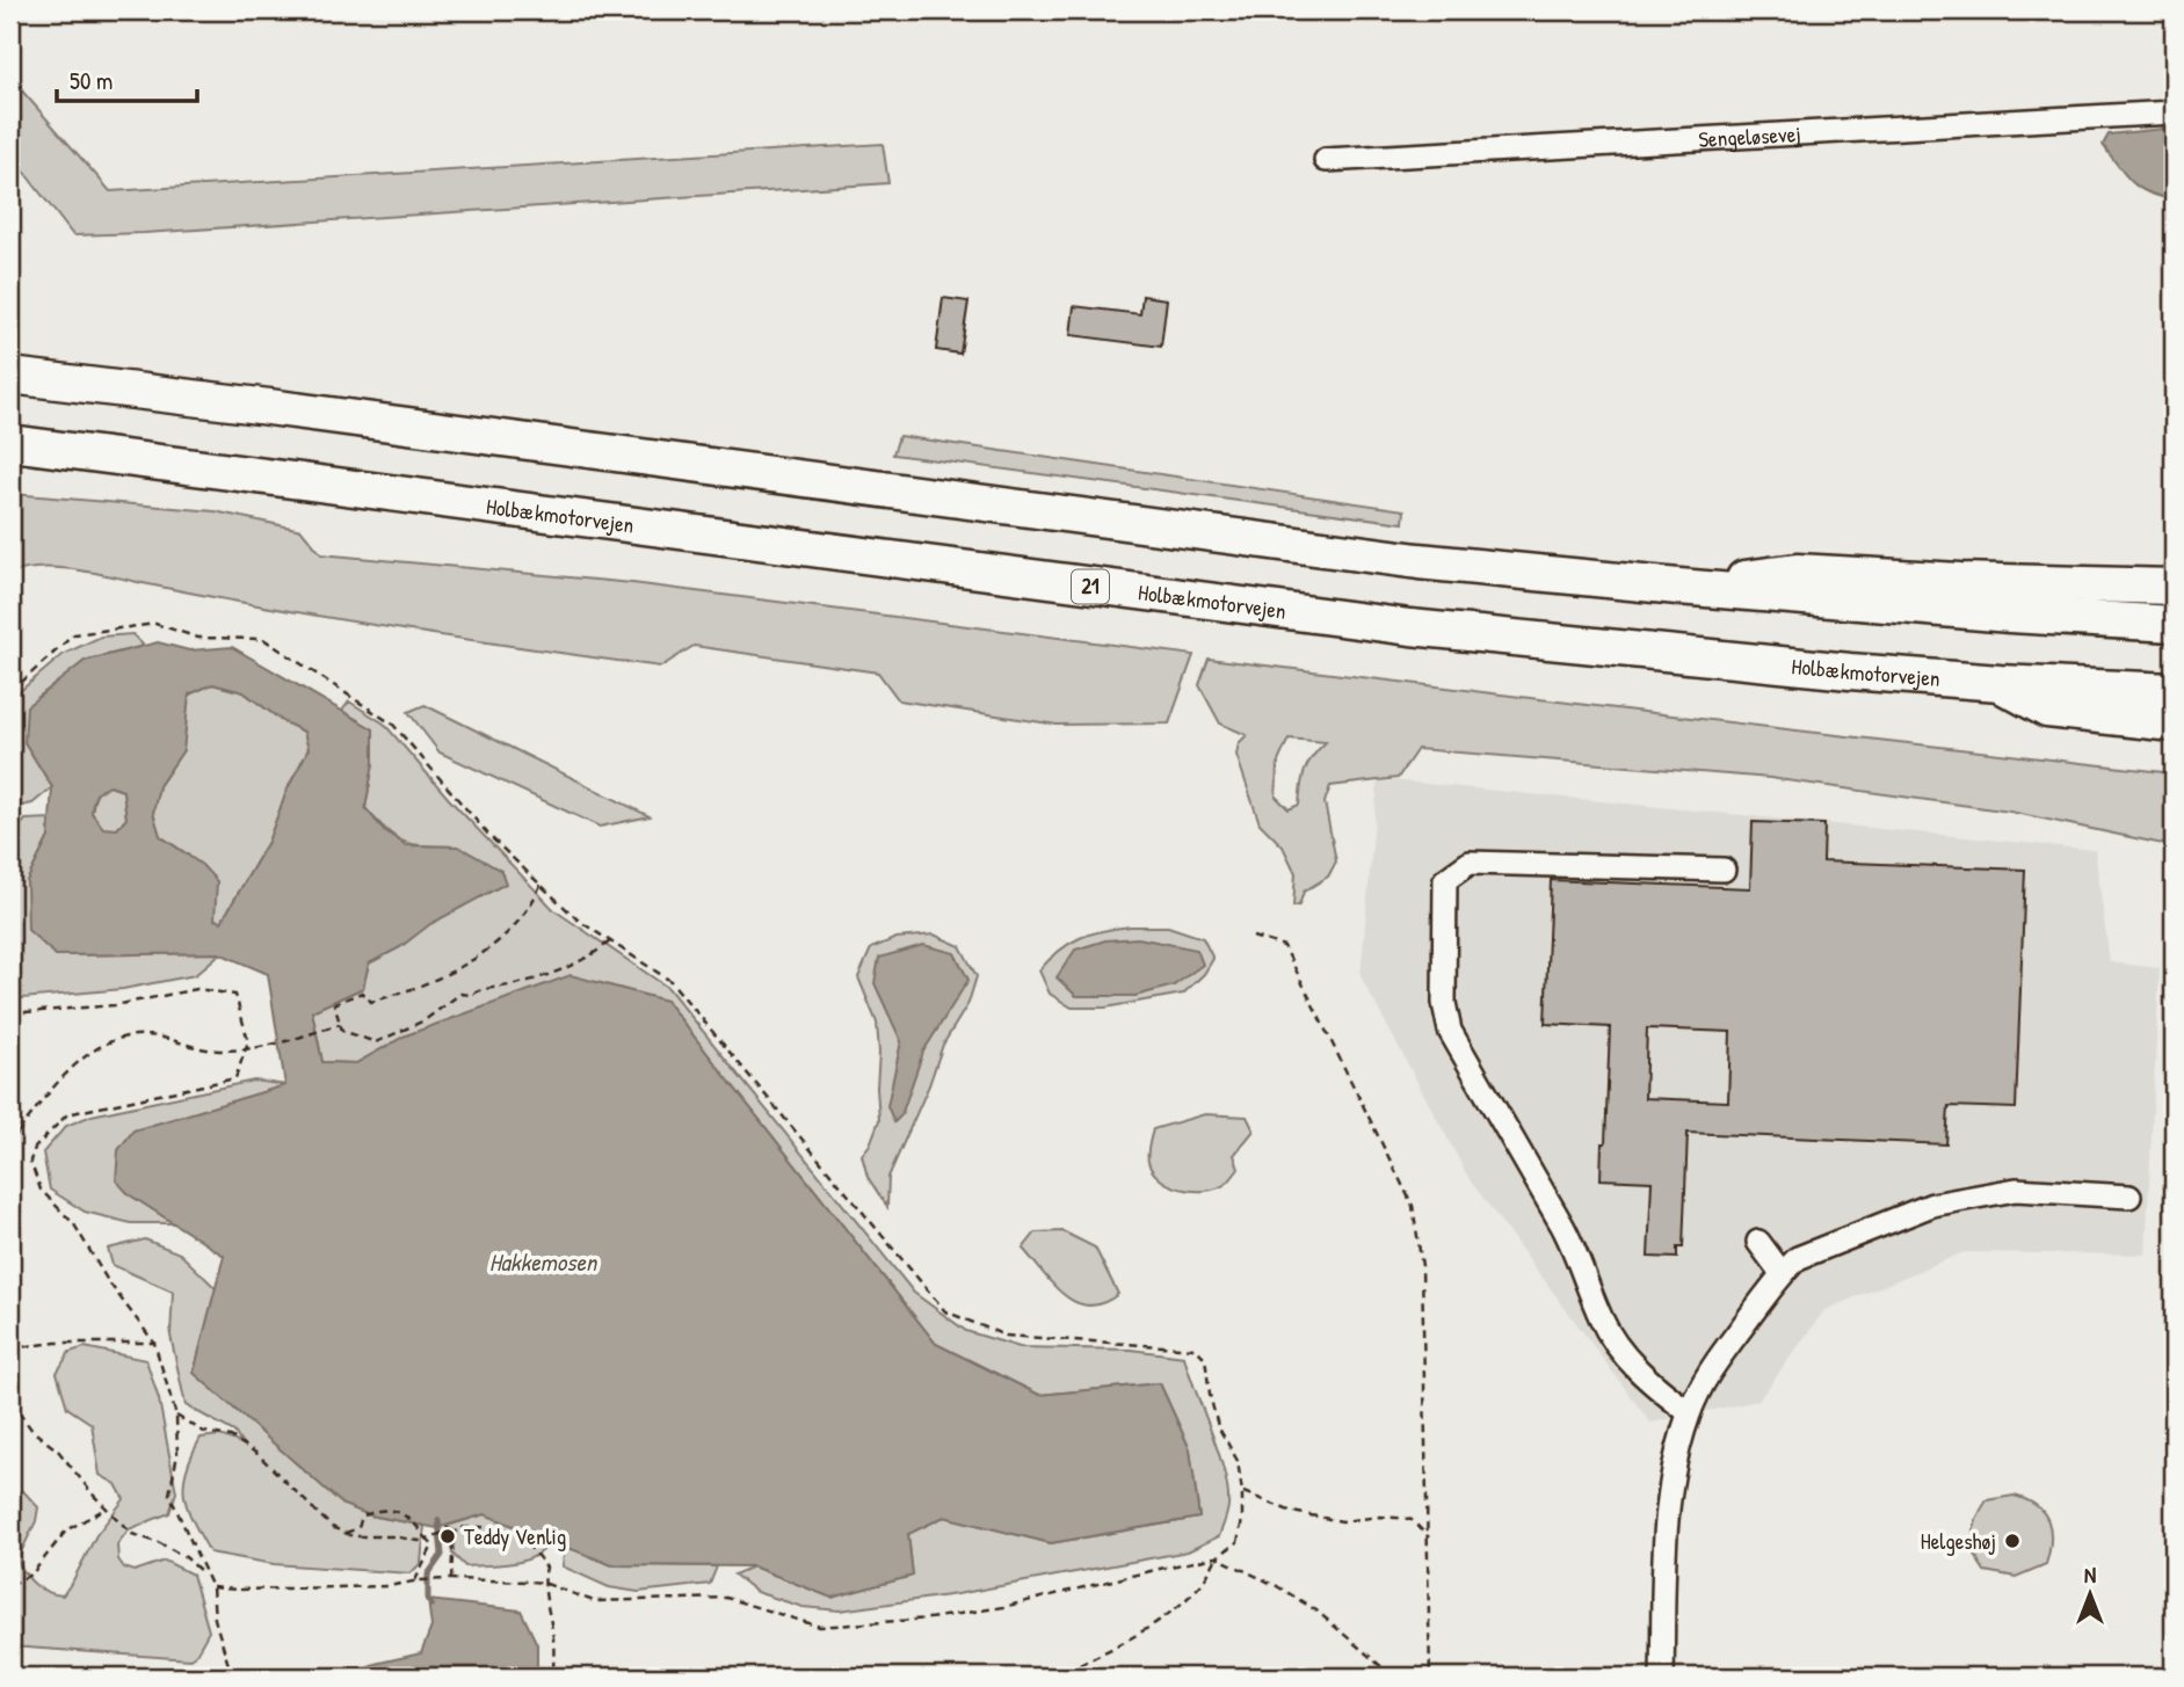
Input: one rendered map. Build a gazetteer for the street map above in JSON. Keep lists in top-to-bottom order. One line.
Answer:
{"streets":{"highway":["Holbækmotorvejen","21"],"street":["Sengeløsevej"]},"water":["Hakkemosen"],"places":["Teddy Venlig","Helgeshøj"],"scale_bar":"50 m","north":"top"}
